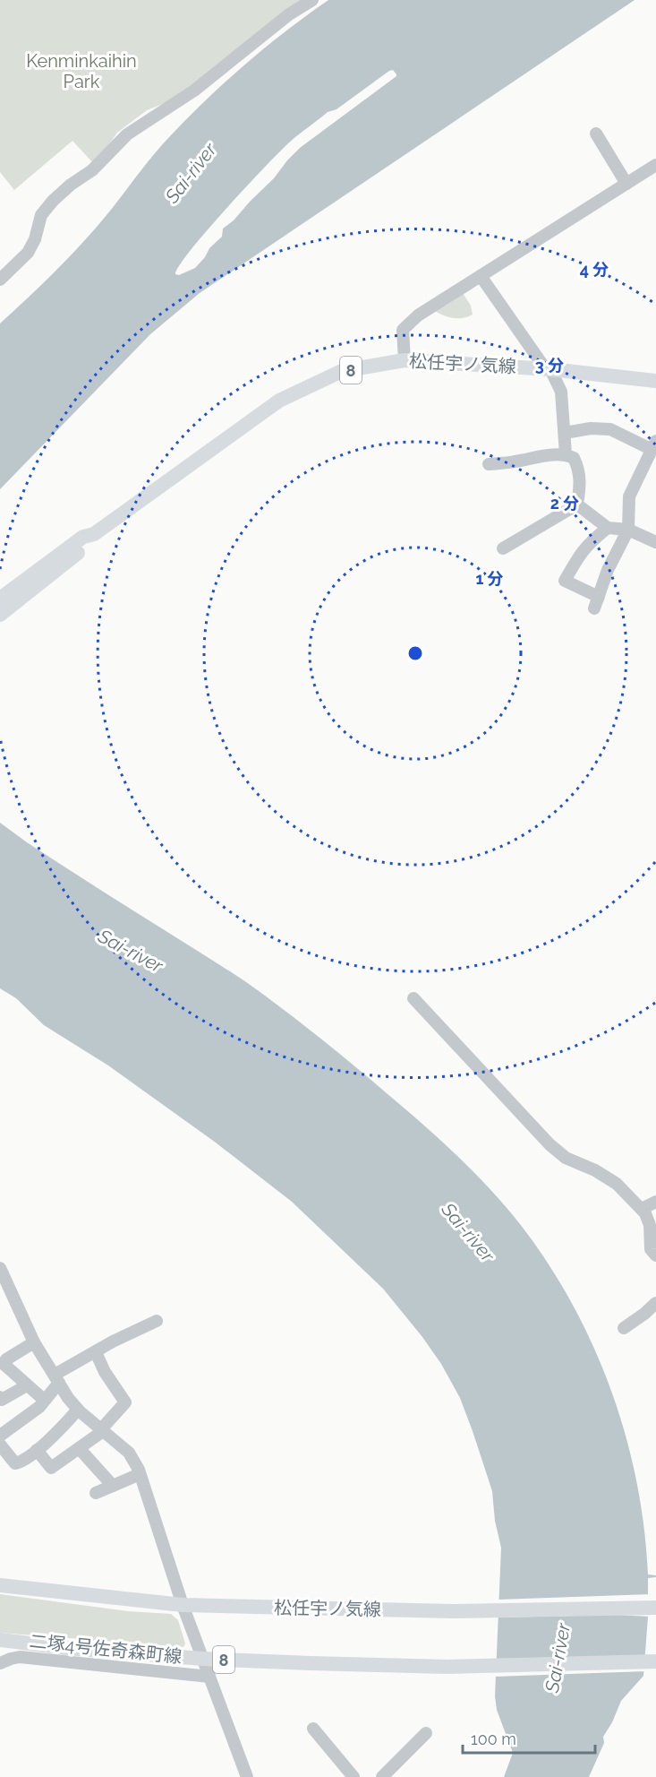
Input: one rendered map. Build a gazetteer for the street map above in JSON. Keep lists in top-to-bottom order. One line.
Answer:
{"streets":{"main road":["松任宇ノ気線","8"],"street":["二塚4号佐奇森町線"]},"water":["Sai-river"],"parks":["Kenminkaihin Park"],"scale_bar":"100 m","rings":["4 分","3 分","2 分","1 分"]}
